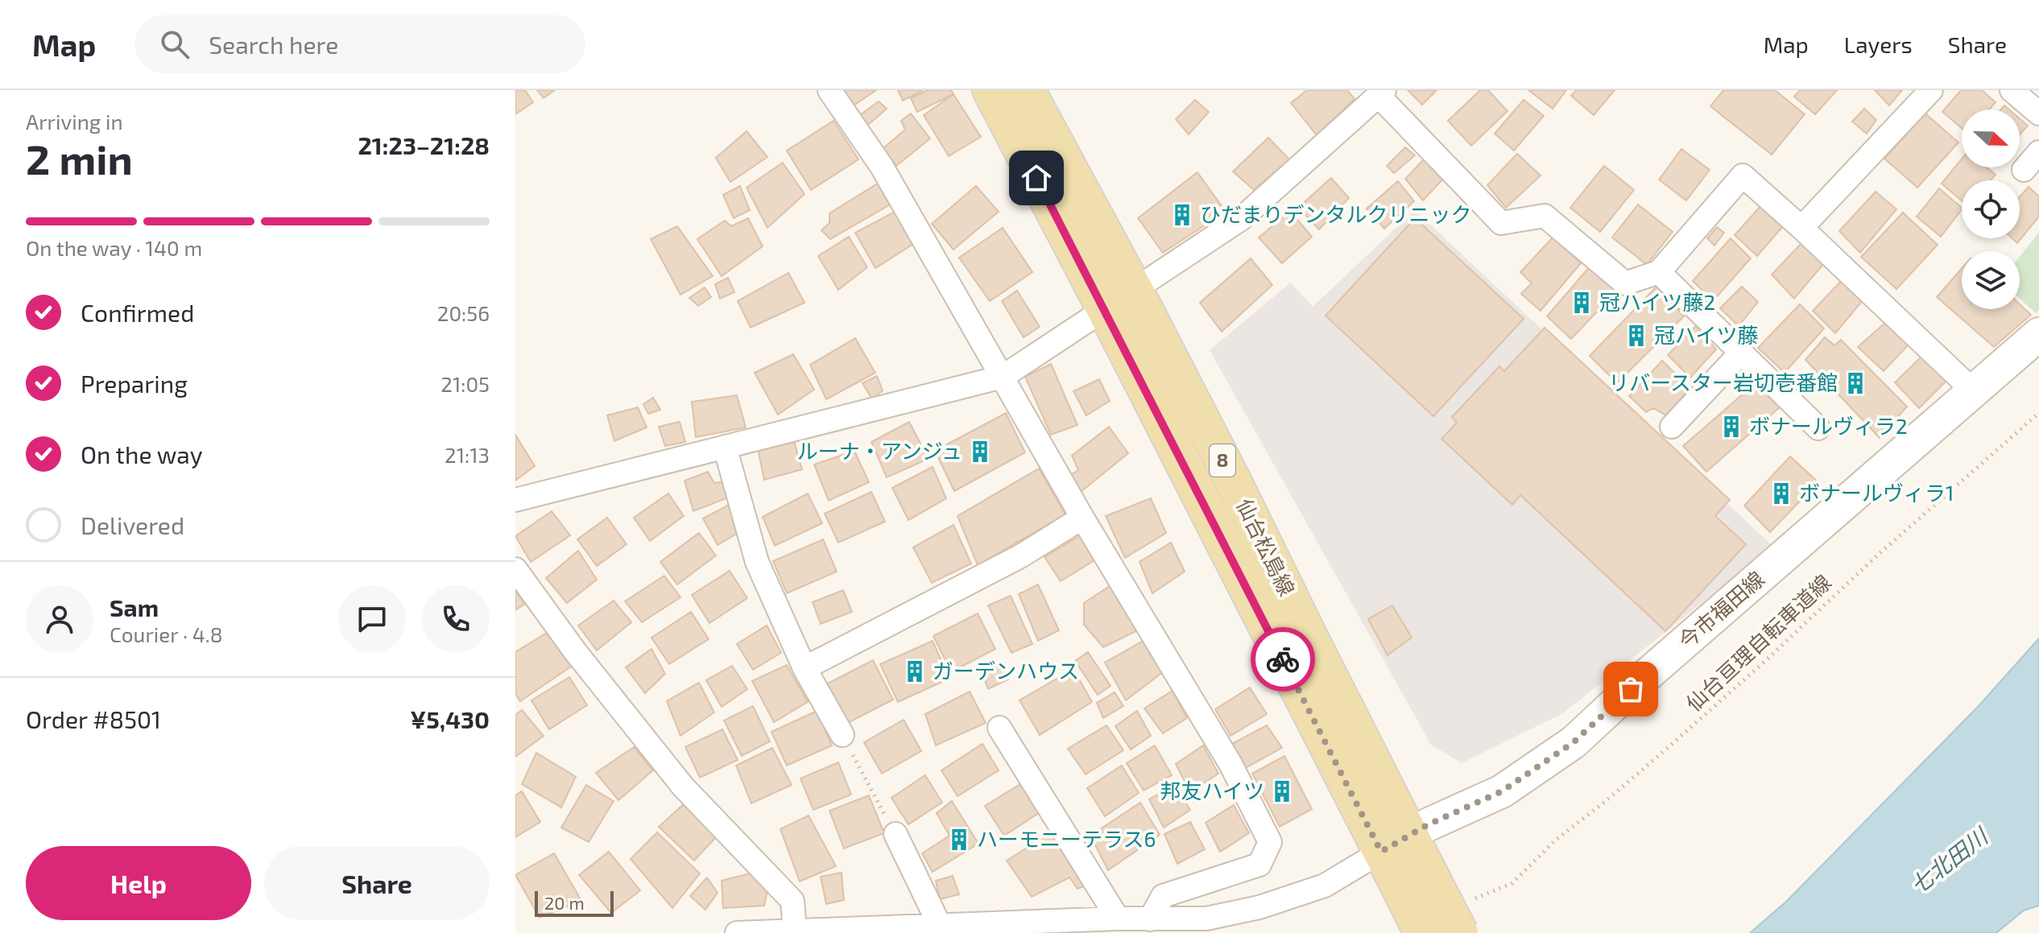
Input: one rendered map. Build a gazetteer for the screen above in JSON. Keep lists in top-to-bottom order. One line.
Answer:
{"streets":{"main road":["8","仙台松島線","今市福田線"],"path":["仙台亘理自転車道線"]},"crossings":[["8","仙台松島線"],["8","今市福田線"],["8","仙台亘理自転車道線"],["仙台松島線","今市福田線"]],"water":["七北田川"],"places":{"building":["ひだまりデンタルクリニック","冠ハイツ藤2","冠ハイツ藤","リバースター岩切壱番館","ボナールヴィラ2","ルーナ・アンジュ","ボナールヴィラ1","ガーデンハウス","邦友ハイツ","ハーモニーテラス6"]},"scale_bar":"20 m","north":"right","page":{"header":"Map","search":"Search here","nav":["Map","Layers","Share"],"heading":["2 min","Arriving in","21:23–21:28"],"panel":["Sam","Courier · 4.8","Order #8501","¥5,430"],"bar":"On the way · 140 m","list":[["Confirmed","20:56"],["Preparing","21:05"],["On the way","21:13"],"Delivered"],"buttons":["Help","Share"],"scale":"20 m"}}
